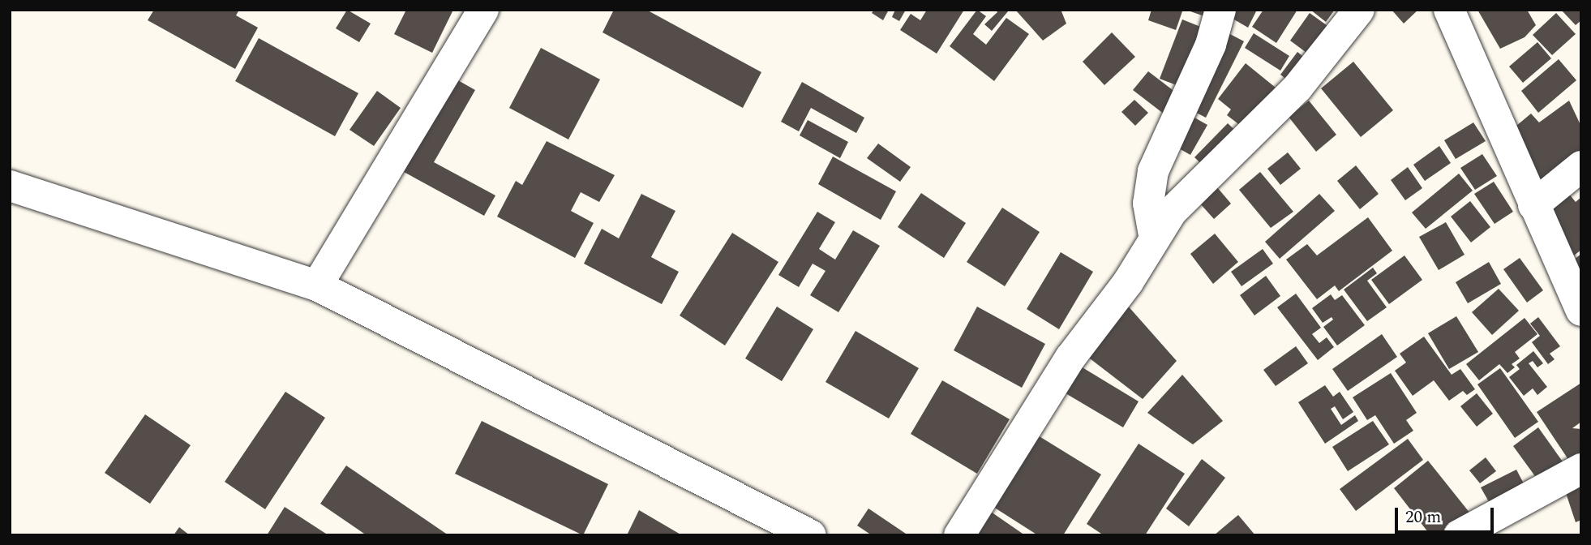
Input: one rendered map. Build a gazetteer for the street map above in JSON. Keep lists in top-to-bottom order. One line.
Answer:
{"scale_bar":"20 m"}
